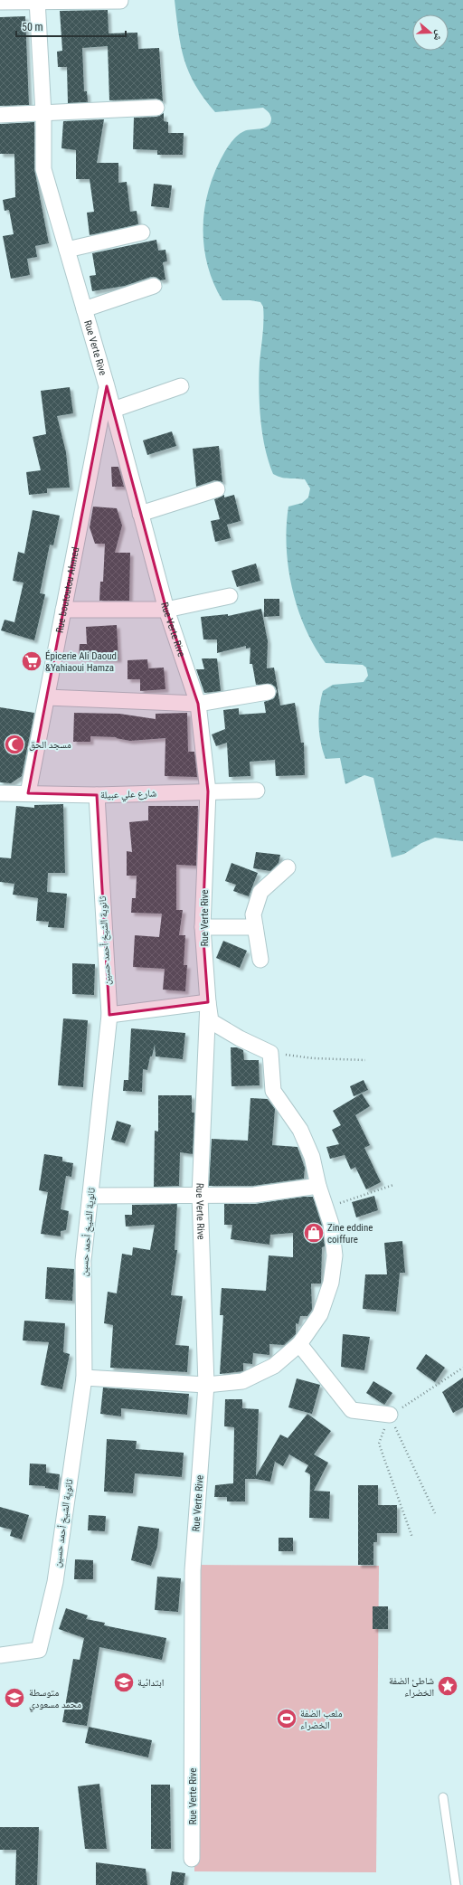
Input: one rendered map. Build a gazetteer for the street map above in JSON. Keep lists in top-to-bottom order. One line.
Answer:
{"streets":{"street":["Rue Verte Rive","Rue boutoutou Ahmed","شارع علي عبيلة","ثانوية الشيخ أحمد حسين"]},"crossings":[["Rue Verte Rive","Rue boutoutou Ahmed"],["Rue Verte Rive","شارع علي عبيلة"],["Rue boutoutou Ahmed","شارع علي عبيلة"],["شارع علي عبيلة","ثانوية الشيخ أحمد حسين"]],"places":{"supermarket":["Épicerie Ali Daoud &Yahiaoui Hamza"],"mosque":["مسجد الحق"],"shop":["Zine eddine coiffure"],"school or university":["ابتدائية","متوسطة محمد مسعودي"],"place":["شاطئ الضفة الخضراء"],"sports":["ملعب الضفة الخضراء"]},"scale_bar":"50 m","north":"right"}
